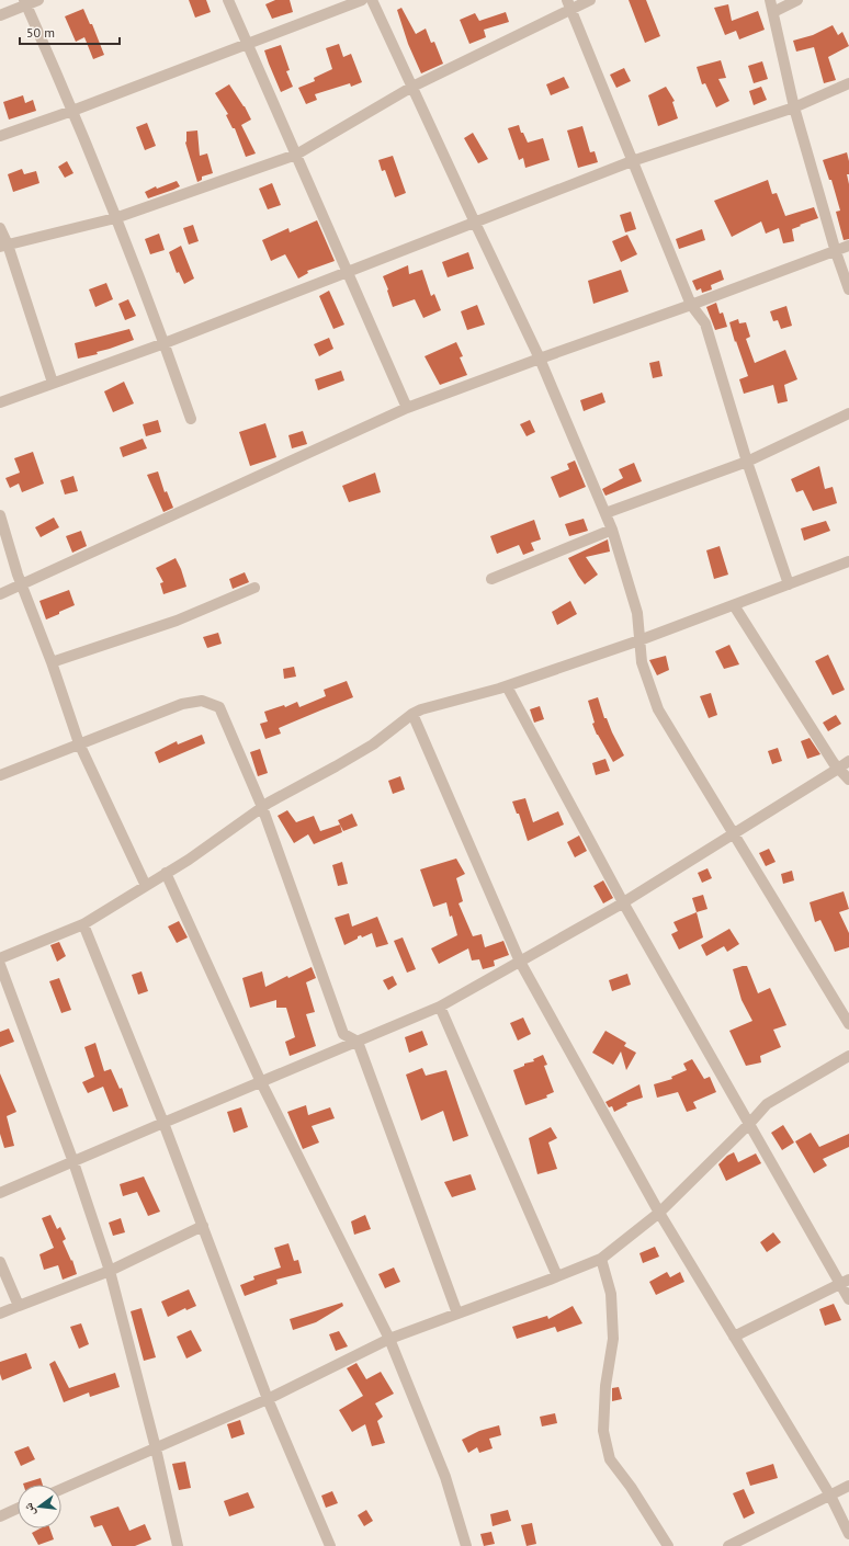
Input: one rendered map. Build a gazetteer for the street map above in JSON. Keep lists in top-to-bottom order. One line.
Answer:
{"scale_bar":"50 m","north":"left"}
